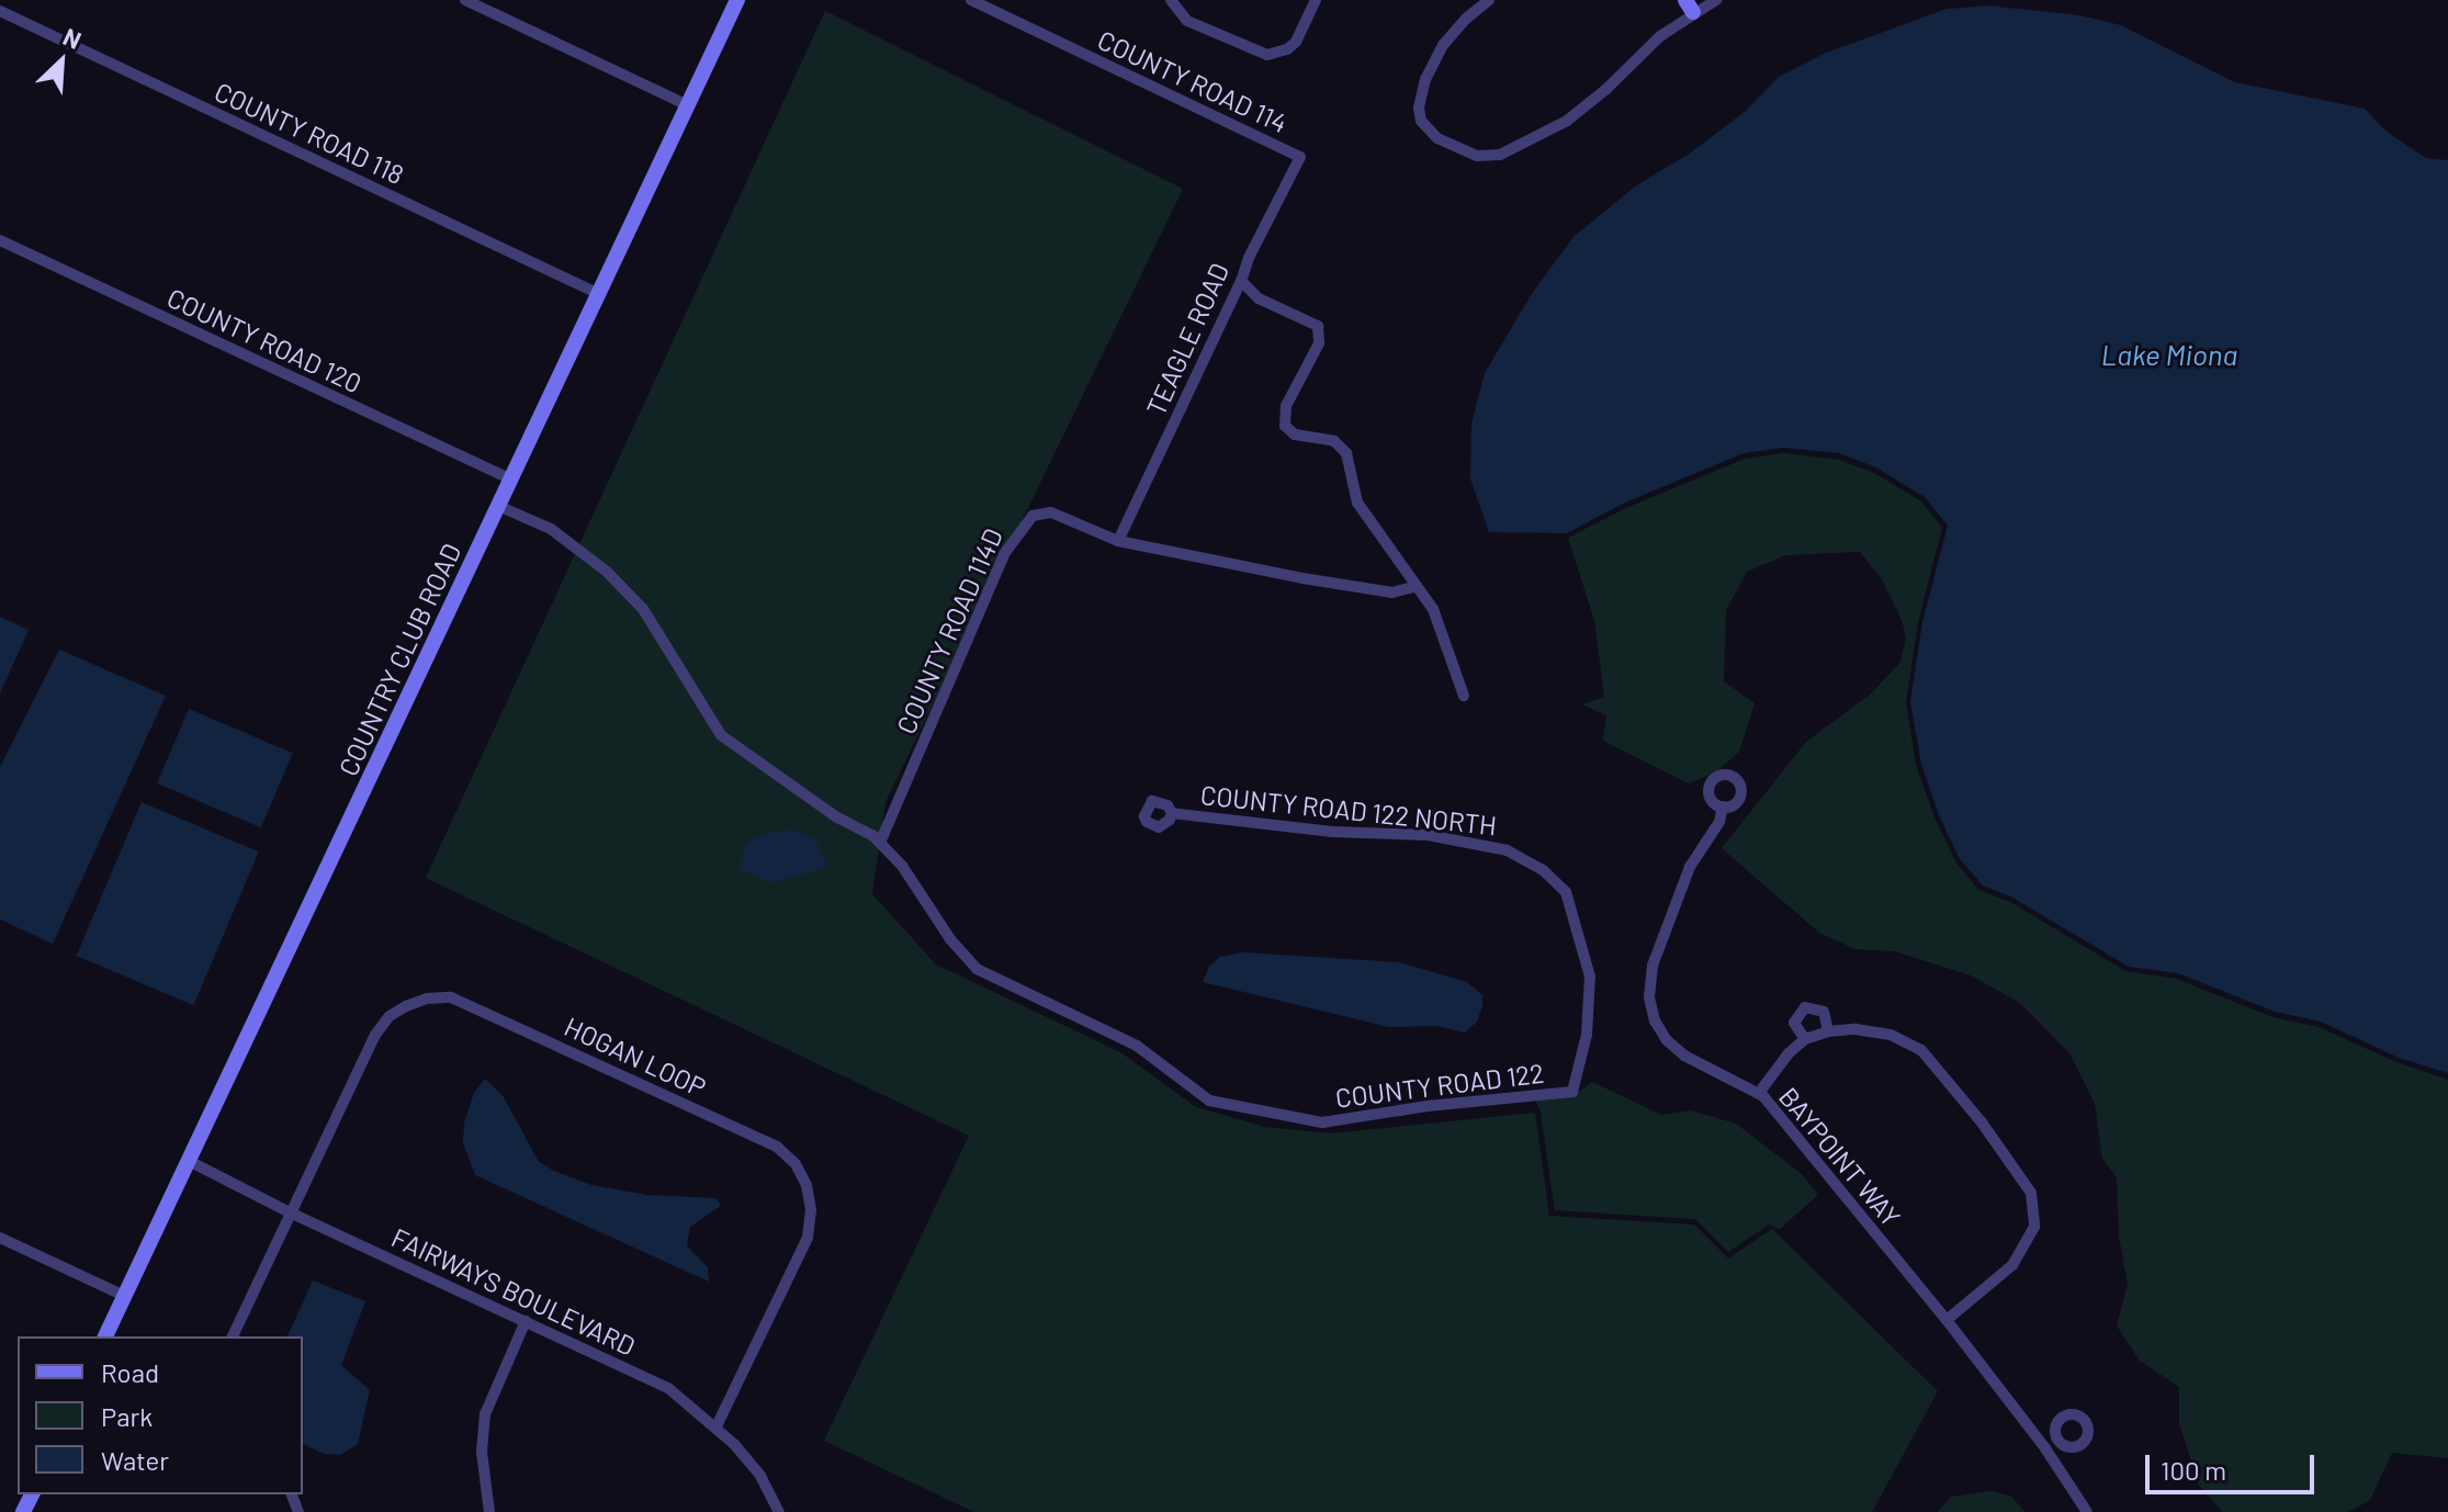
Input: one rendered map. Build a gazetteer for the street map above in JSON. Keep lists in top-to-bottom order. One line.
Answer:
{"streets":{"street":["COUNTY ROAD 114","COUNTY ROAD 118","TEAGLE ROAD","COUNTY ROAD 120","COUNTY ROAD 114D","COUNTRY CLUB ROAD","COUNTY ROAD 122 NORTH","HOGAN LOOP","COUNTY ROAD 122","BAYPOINT WAY","FAIRWAYS BOULEVARD"]},"crossings":[["COUNTY ROAD 114","TEAGLE ROAD"],["COUNTY ROAD 118","COUNTRY CLUB ROAD"],["TEAGLE ROAD","COUNTY ROAD 114D"],["COUNTY ROAD 120","COUNTRY CLUB ROAD"],["COUNTY ROAD 114D","COUNTY ROAD 122"],["COUNTRY CLUB ROAD","COUNTY ROAD 122"],["COUNTRY CLUB ROAD","FAIRWAYS BOULEVARD"],["COUNTY ROAD 122 NORTH","COUNTY ROAD 122"],["HOGAN LOOP","FAIRWAYS BOULEVARD"]],"water":["Lake Miona"],"legend":["Road","Park","Water"],"scale_bar":"100 m","north":"top right"}
